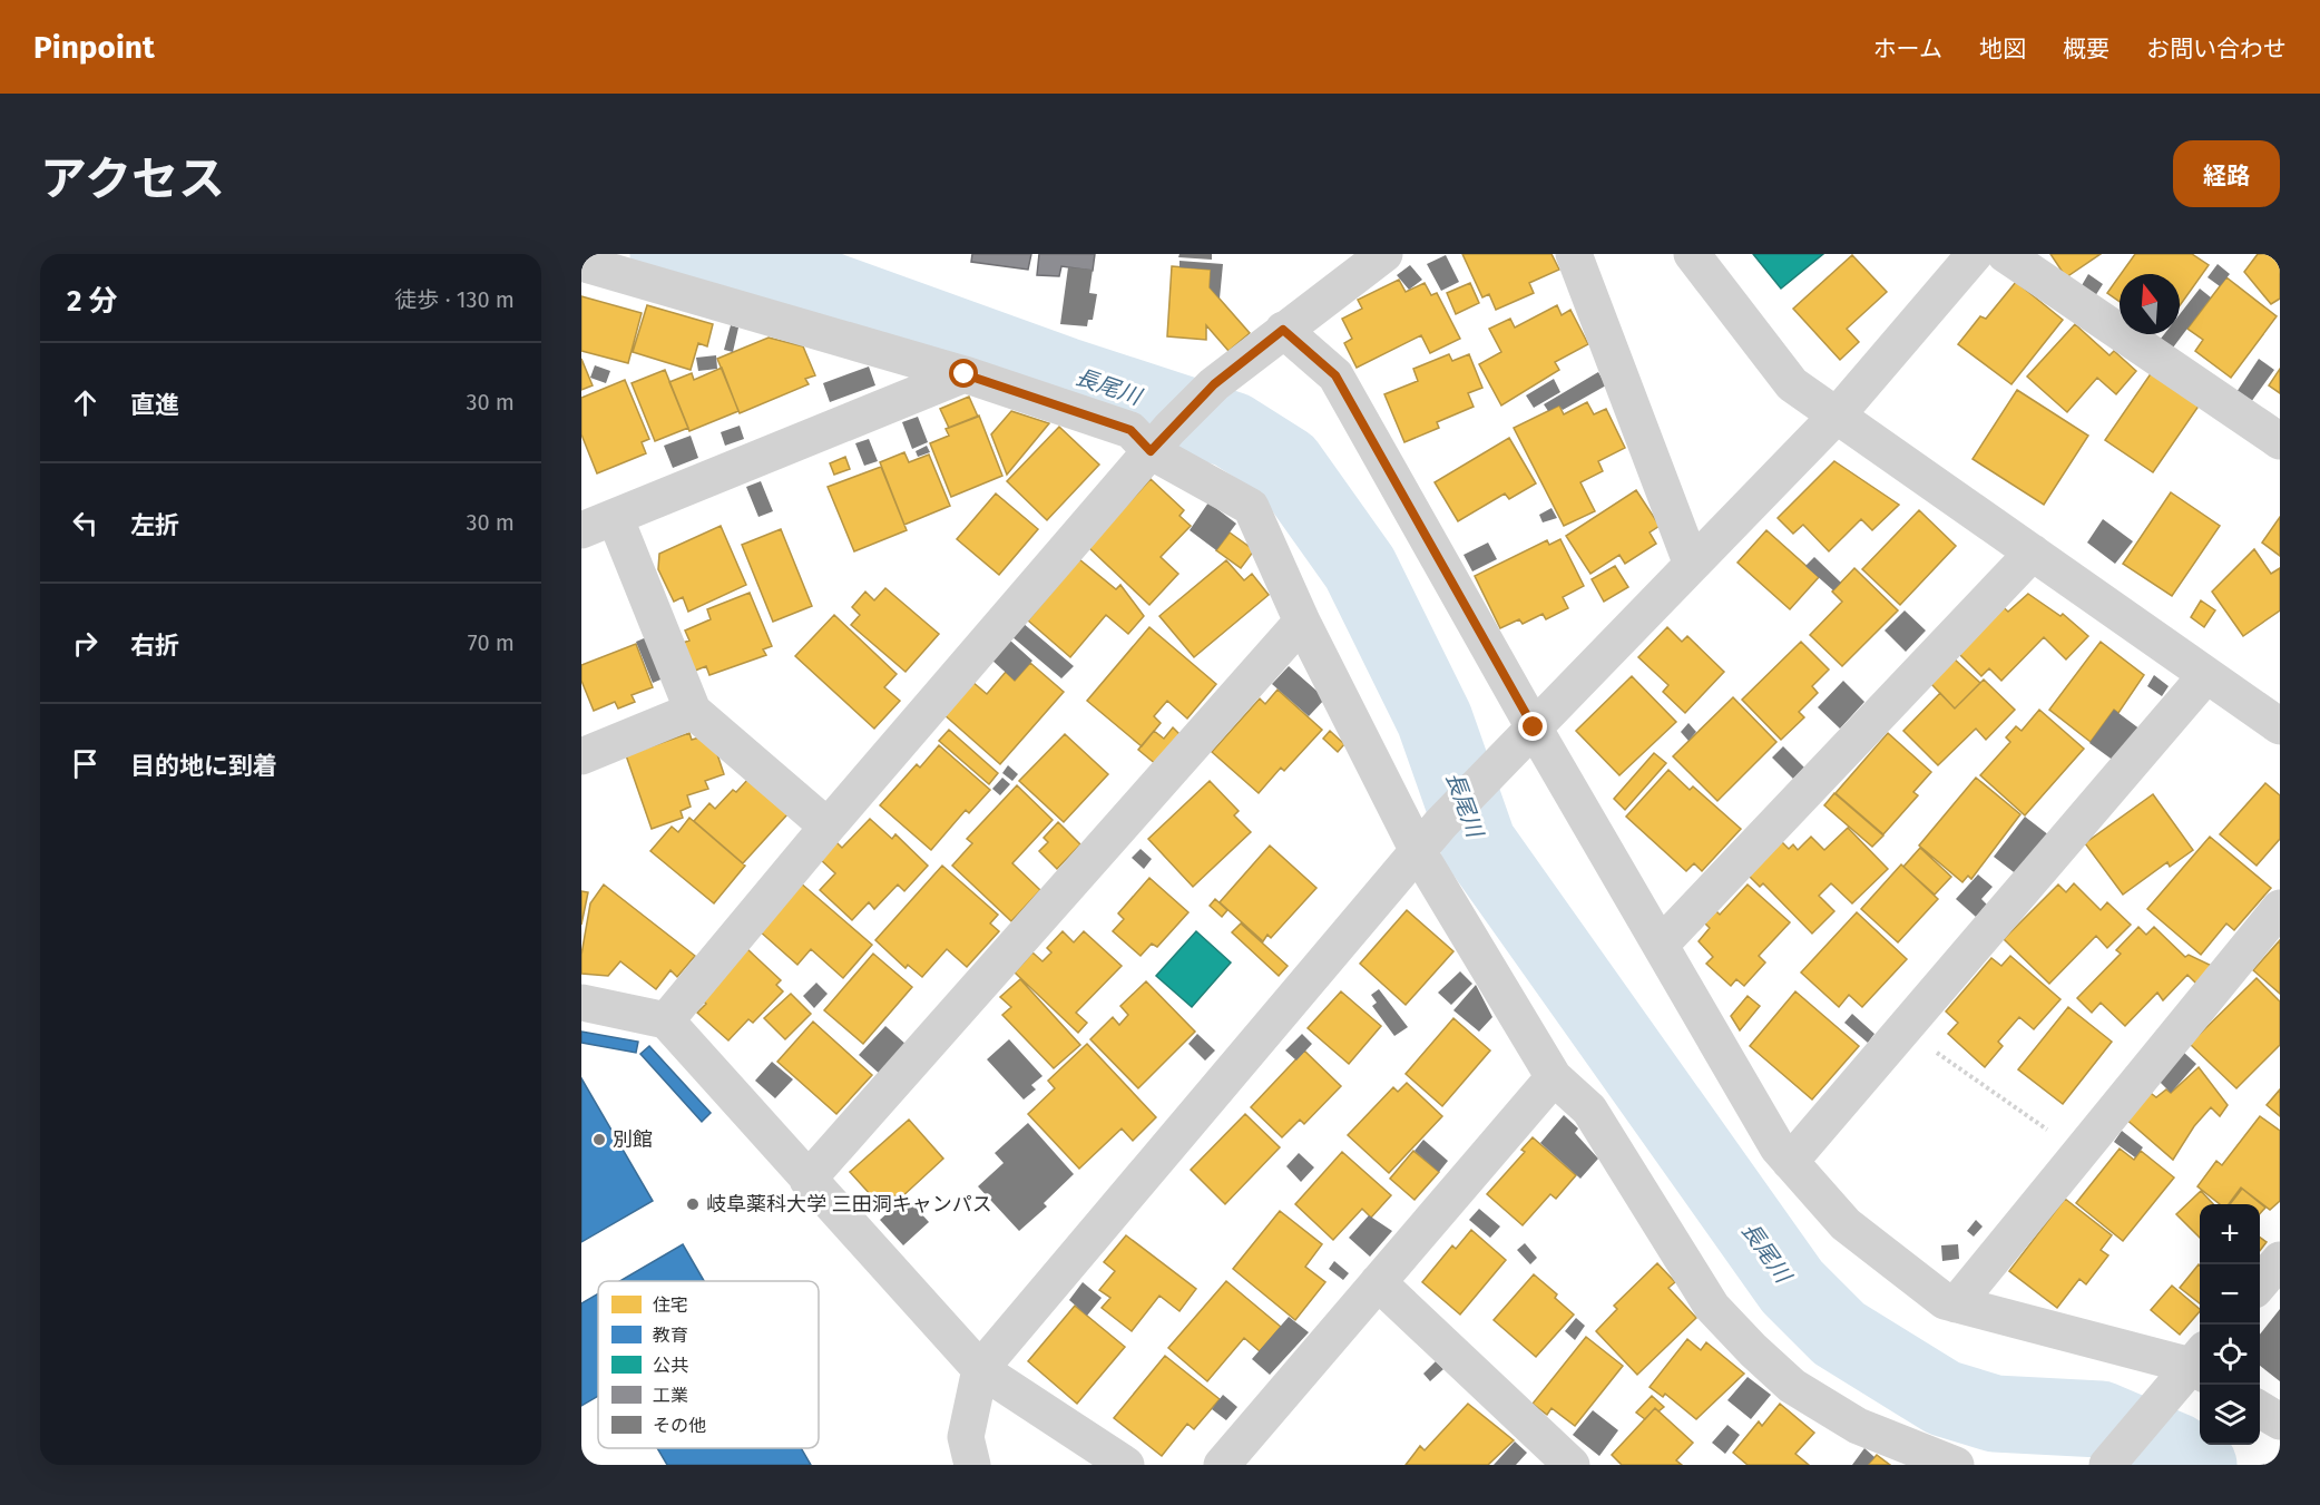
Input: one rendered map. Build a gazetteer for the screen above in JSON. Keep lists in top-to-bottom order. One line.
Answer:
{"water":["長尾川"],"places":["別館","岐阜薬科大学 三田洞キャンパス"],"legend":["住宅","教育","公共","工業","その他"],"north":"top","page":{"header":"Pinpoint","nav":["ホーム","地図","概要","お問い合わせ"],"title":"アクセス","buttons":"経路","heading":["2 分","徒歩 · 130 m"],"list":[["直進","30 m"],["左折","30 m"],["右折","70 m"],"目的地に到着"],"map_buttons":["+","−"]}}
